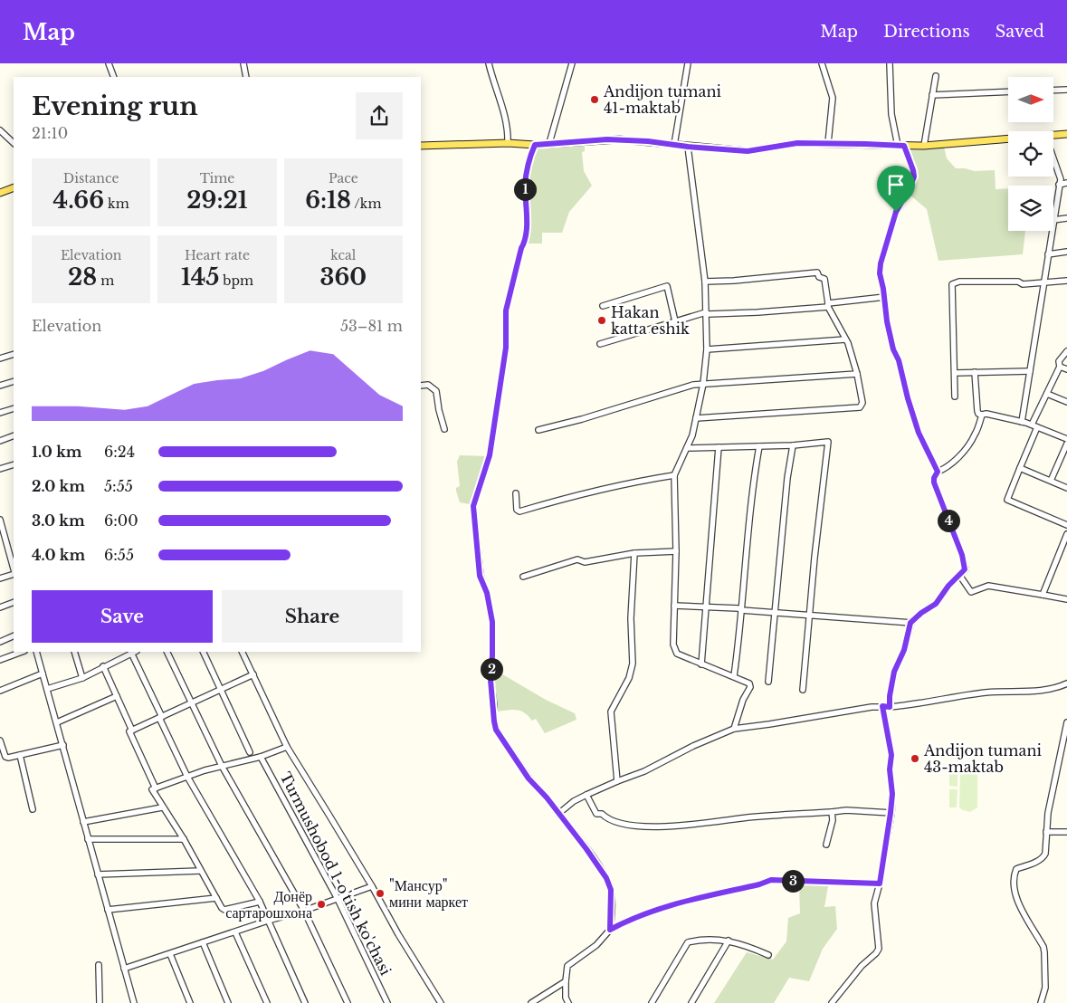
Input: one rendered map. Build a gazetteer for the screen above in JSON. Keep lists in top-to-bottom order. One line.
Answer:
{"streets":{"street":["Turmushobod 1-o'tish ko'chasi"]},"places":["Andijon tumani 41-maktab","Hakan katta eshik","Andijon tumani 43-maktab","\"Мансур\" мини маркет","Донёр сартарошхона"],"north":"right","page":{"header":"Map","nav":["Map","Directions","Saved"],"heading":["Evening run","21:10"],"stats":[["Distance","4.66 km"],["Time","29:21"],["Pace","6:18 /km"],["Elevation","28 m"],["Heart rate","145 bpm"],["kcal","360"]],"pins":["1","4","2","3"],"chart":["Elevation","53–81 m"],"list":[{"name":"1.0 km","note":"6:24"},{"name":"2.0 km","note":"5:55"},{"name":"3.0 km","note":"6:00"},{"name":"4.0 km","note":"6:55"}],"buttons":["Save","Share"]}}
